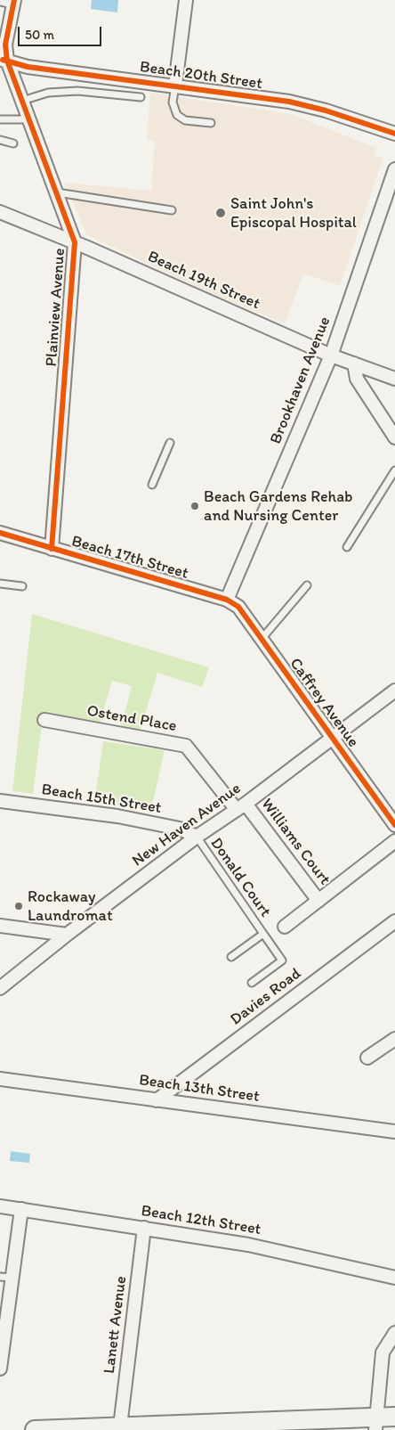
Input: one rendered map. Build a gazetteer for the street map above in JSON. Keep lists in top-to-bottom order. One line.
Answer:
{"streets":{"street":["Beach 20th Street","Beach 19th Street","Plainview Avenue","Brookhaven Avenue","Beach 17th Street","Caffrey Avenue","Ostend Place","Beach 15th Street","New Haven Avenue","Williams Court","Davies Road","Beach 13th Street","Beach 12th Street","Lanett Avenue"],"lane":["Donald Court"]},"crossings":[["Beach 20th Street","Plainview Avenue"],["Beach 19th Street","Plainview Avenue"],["Beach 19th Street","Brookhaven Avenue"],["Plainview Avenue","Beach 17th Street"],["Brookhaven Avenue","Beach 17th Street"],["Brookhaven Avenue","Caffrey Avenue"],["Beach 17th Street","Caffrey Avenue"],["Caffrey Avenue","New Haven Avenue"],["Ostend Place","New Haven Avenue"],["Ostend Place","Williams Court"],["Beach 15th Street","New Haven Avenue"],["Beach 15th Street","Donald Court"],["New Haven Avenue","Williams Court"],["New Haven Avenue","Donald Court"],["Davies Road","Beach 13th Street"],["Beach 12th Street","Lanett Avenue"]],"places":["Saint John's Episcopal Hospital","Beach Gardens Rehab and Nursing Center","Rockaway Laundromat"],"scale_bar":"50 m"}
